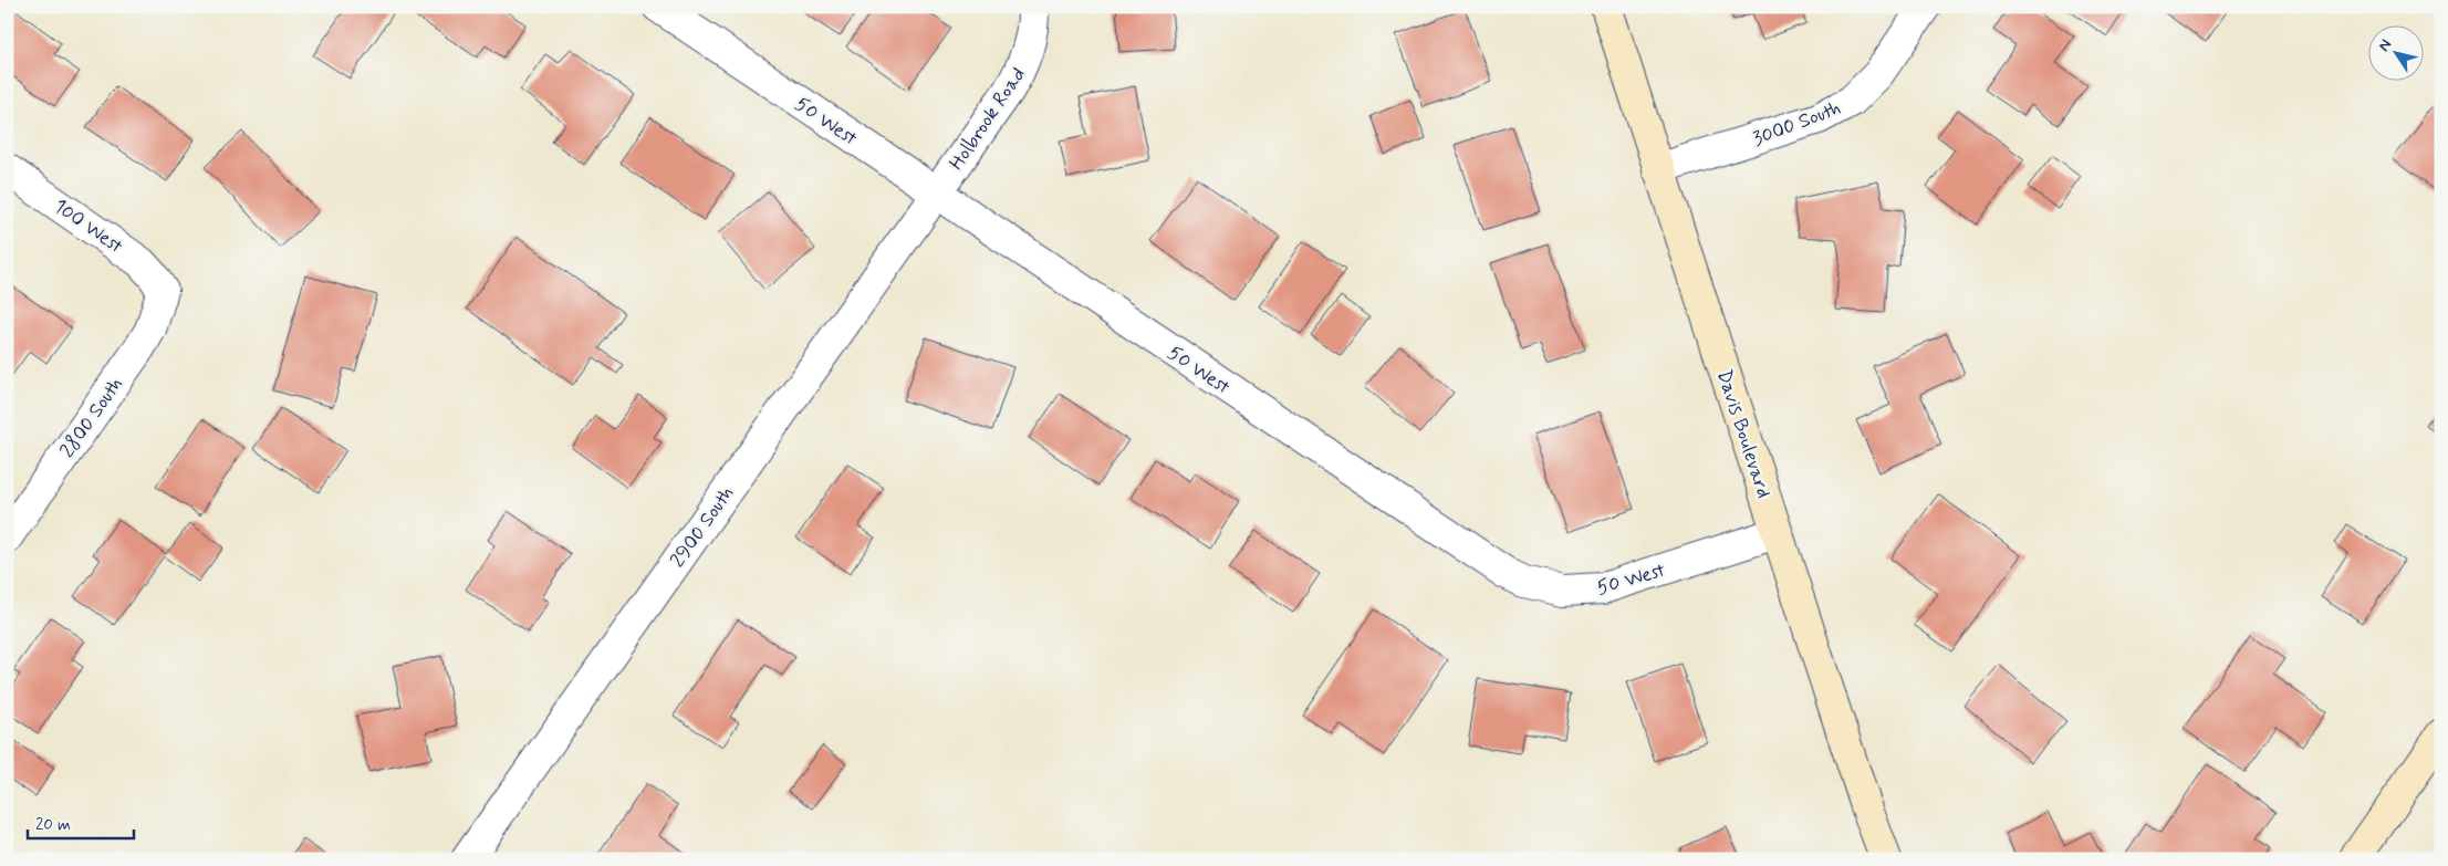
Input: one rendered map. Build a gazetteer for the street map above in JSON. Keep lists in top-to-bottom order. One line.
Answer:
{"streets":{"street":["Holbrook Road","50 West","3000 South","100 West","2800 South","Davis Boulevard","2900 South"]},"crossings":[["Holbrook Road","50 West"],["Holbrook Road","2900 South"],["50 West","Davis Boulevard"],["50 West","2900 South"],["3000 South","Davis Boulevard"],["100 West","2800 South"]],"scale_bar":"20 m","north":"top left"}
